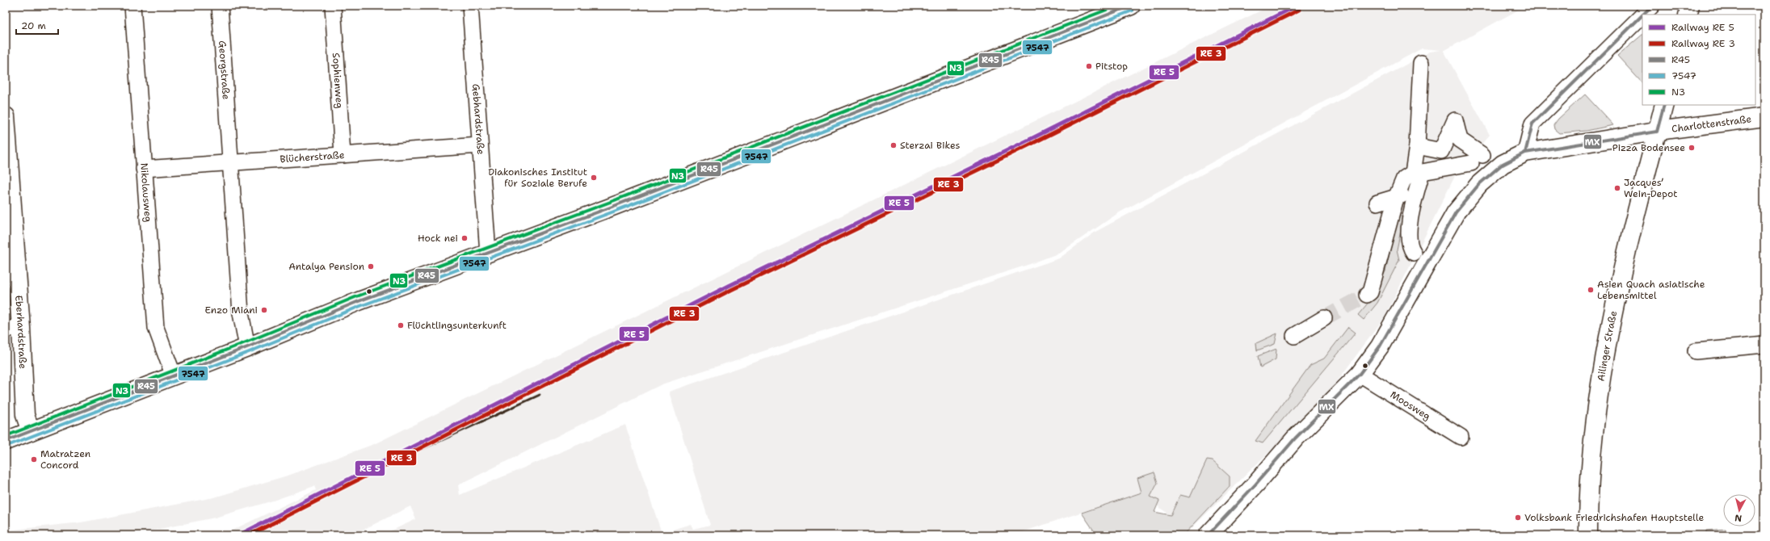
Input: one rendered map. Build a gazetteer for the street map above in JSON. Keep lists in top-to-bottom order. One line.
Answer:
{"streets":{"main road":["Charlottenstraße","Eberhardstraße","Ailinger Straße"],"street":["Georgstraße","Sophienweg","Gebhardstraße","Blücherstraße","Nikolausweg","Moosweg"]},"crossings":[["Georgstraße","Blücherstraße"],["Sophienweg","Blücherstraße"],["Gebhardstraße","Blücherstraße"],["Charlottenstraße","Ailinger Straße"],["Charlottenstraße","Moosweg"],["Blücherstraße","Nikolausweg"]],"places":["Pitstop","Sterzai Bikes","Pizza Bodensee","Diakonisches Institut für Soziale Berufe","Jacques’ Wein-Depot","Hock nei","Antalya Pension","Asien Quach asiatische Lebensmittel","Enzo Miani","Flüchtlingsunterkunft","Matratzen Concord","Volksbank Friedrichshafen Hauptstelle"],"lines":["transit line R45","transit line N3","transit line MX","transit line 7547"],"legend":["Railway RE 5","Railway RE 3","R45","7547","N3"],"scale_bar":"20 m","north":"bottom"}
